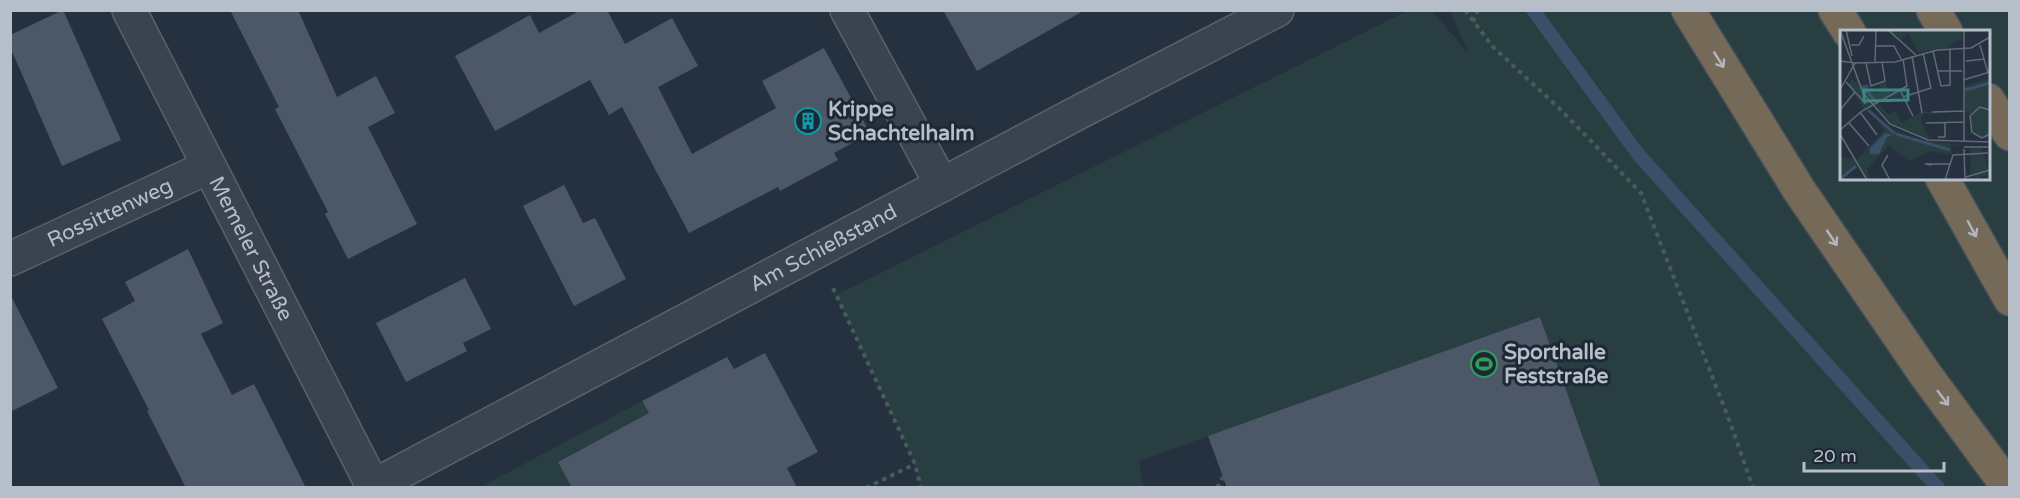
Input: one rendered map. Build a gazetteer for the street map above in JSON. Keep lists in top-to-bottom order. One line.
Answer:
{"streets":{"street":["Rossittenweg","Am Schießstand","Memeler Straße"]},"crossings":[["Rossittenweg","Memeler Straße"],["Am Schießstand","Memeler Straße"]],"places":{"building":["Krippe Schachtelhalm"],"sports":["Sporthalle Feststraße"]},"scale_bar":"20 m"}
